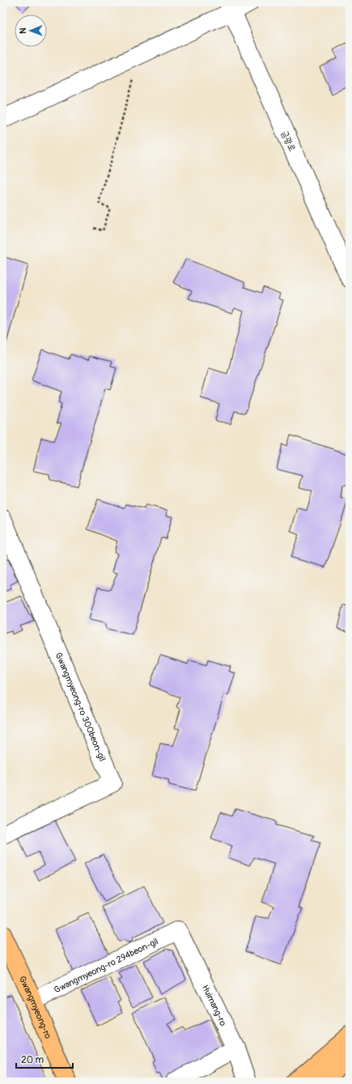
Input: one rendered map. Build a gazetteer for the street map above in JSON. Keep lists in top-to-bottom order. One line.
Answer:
{"streets":{"main road":["Gwangmyeong-ro"],"street":["금광로","Gwangmyeong-ro 300beon-gil","Gwangmyeong-ro 294beon-gil","Huimang-ro"]},"crossings":[["Gwangmyeong-ro 294beon-gil","Huimang-ro"],["Gwangmyeong-ro 294beon-gil","Gwangmyeong-ro"]],"scale_bar":"20 m","north":"left"}
